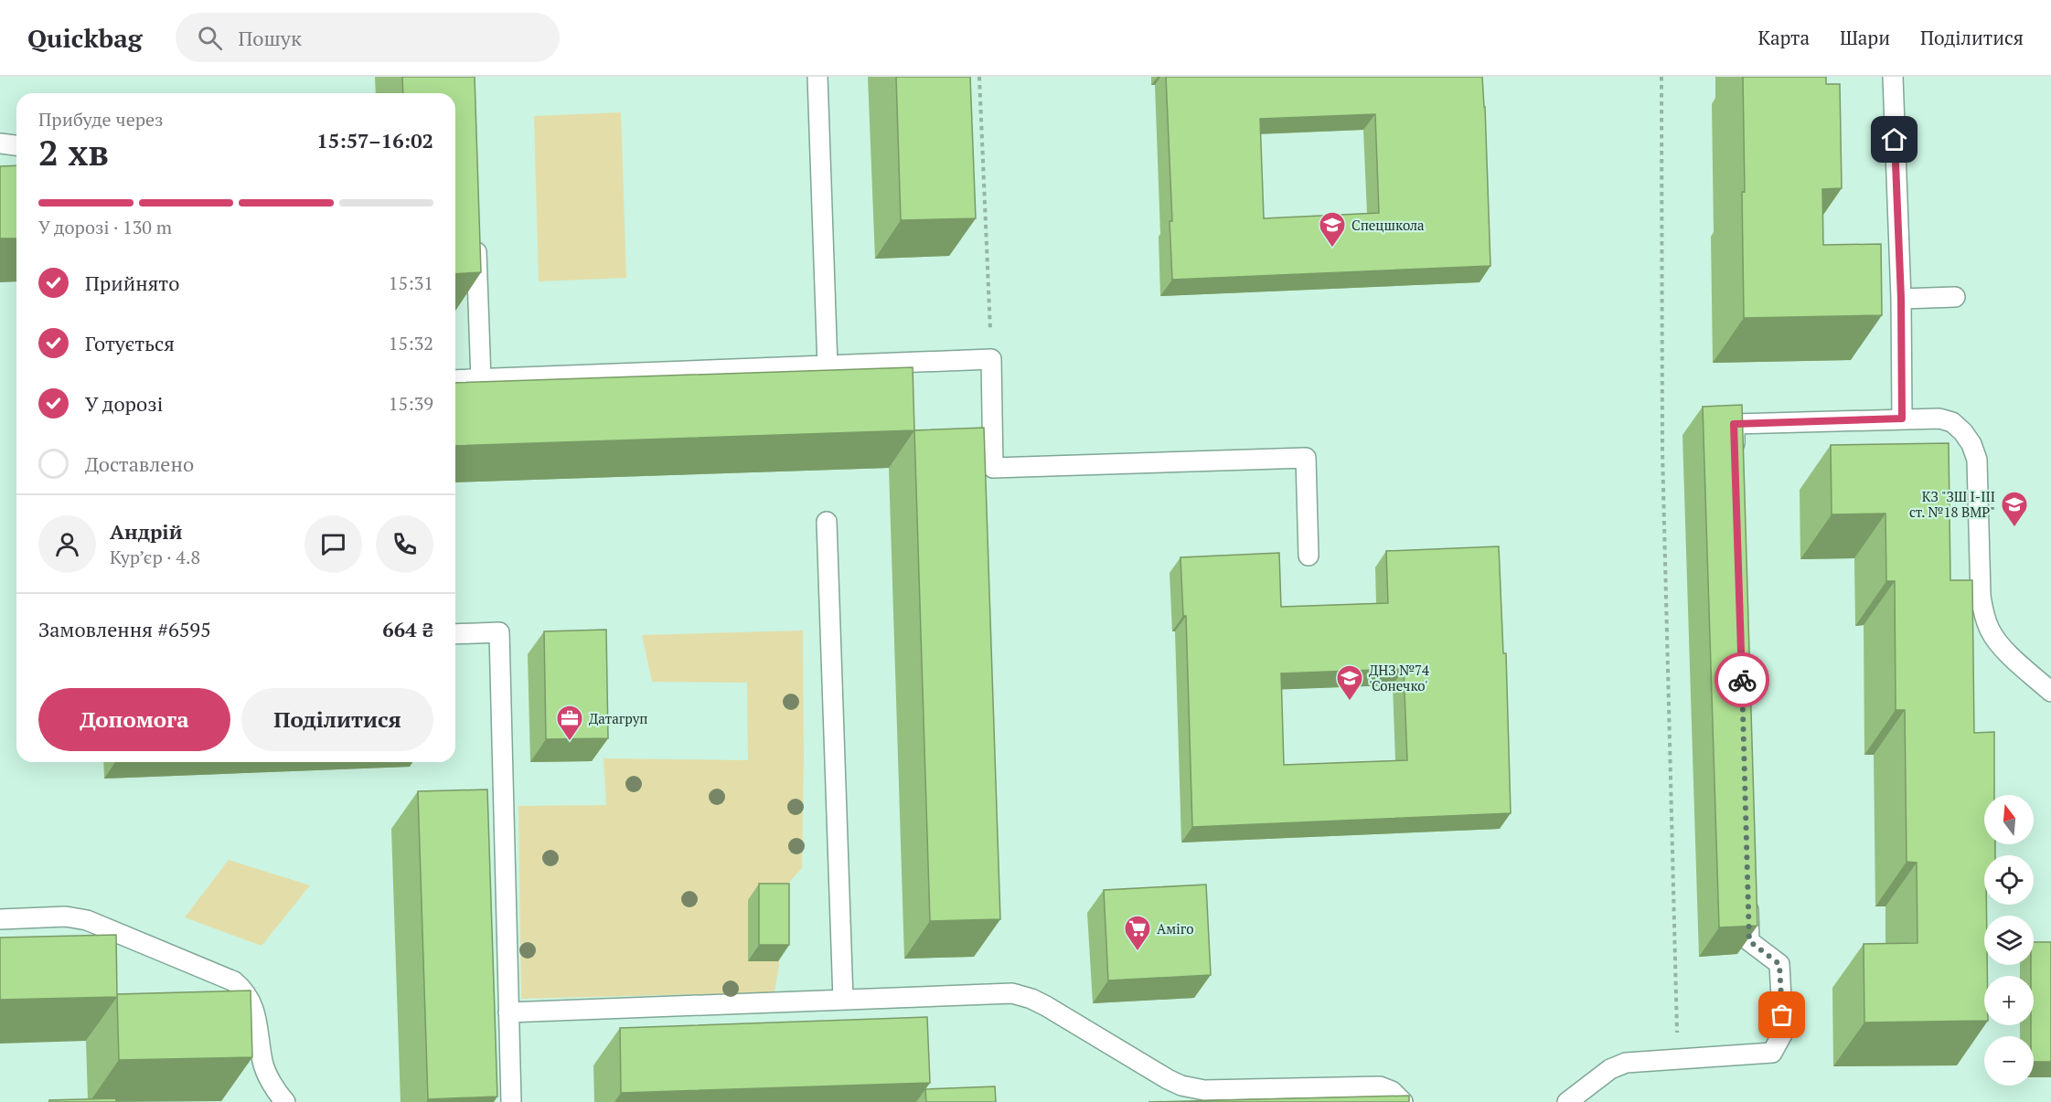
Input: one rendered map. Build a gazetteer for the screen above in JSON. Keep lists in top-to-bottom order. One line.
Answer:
{"places":{"school or university":["Спецшкола","КЗ \"ЗШ І-ІІІ ст. №18 ВМР\"","ДНЗ №74 'Сонечко'"],"office":["Датагруп"],"supermarket":["Аміго"]},"north":"top","page":{"header":"Quickbag","search":"Пошук","nav":["Карта","Шари","Поділитися"],"heading":["2 хв","Прибуде через","15:57–16:02"],"panel":["Андрій","Кур’єр · 4.8","Замовлення #6595","664 ₴"],"bar":"У дорозі · 130 m","list":[["Прийнято","15:31"],["Готується","15:32"],["У дорозі","15:39"],"Доставлено"],"buttons":["Допомога","Поділитися"],"map_buttons":["+","−"]}}
